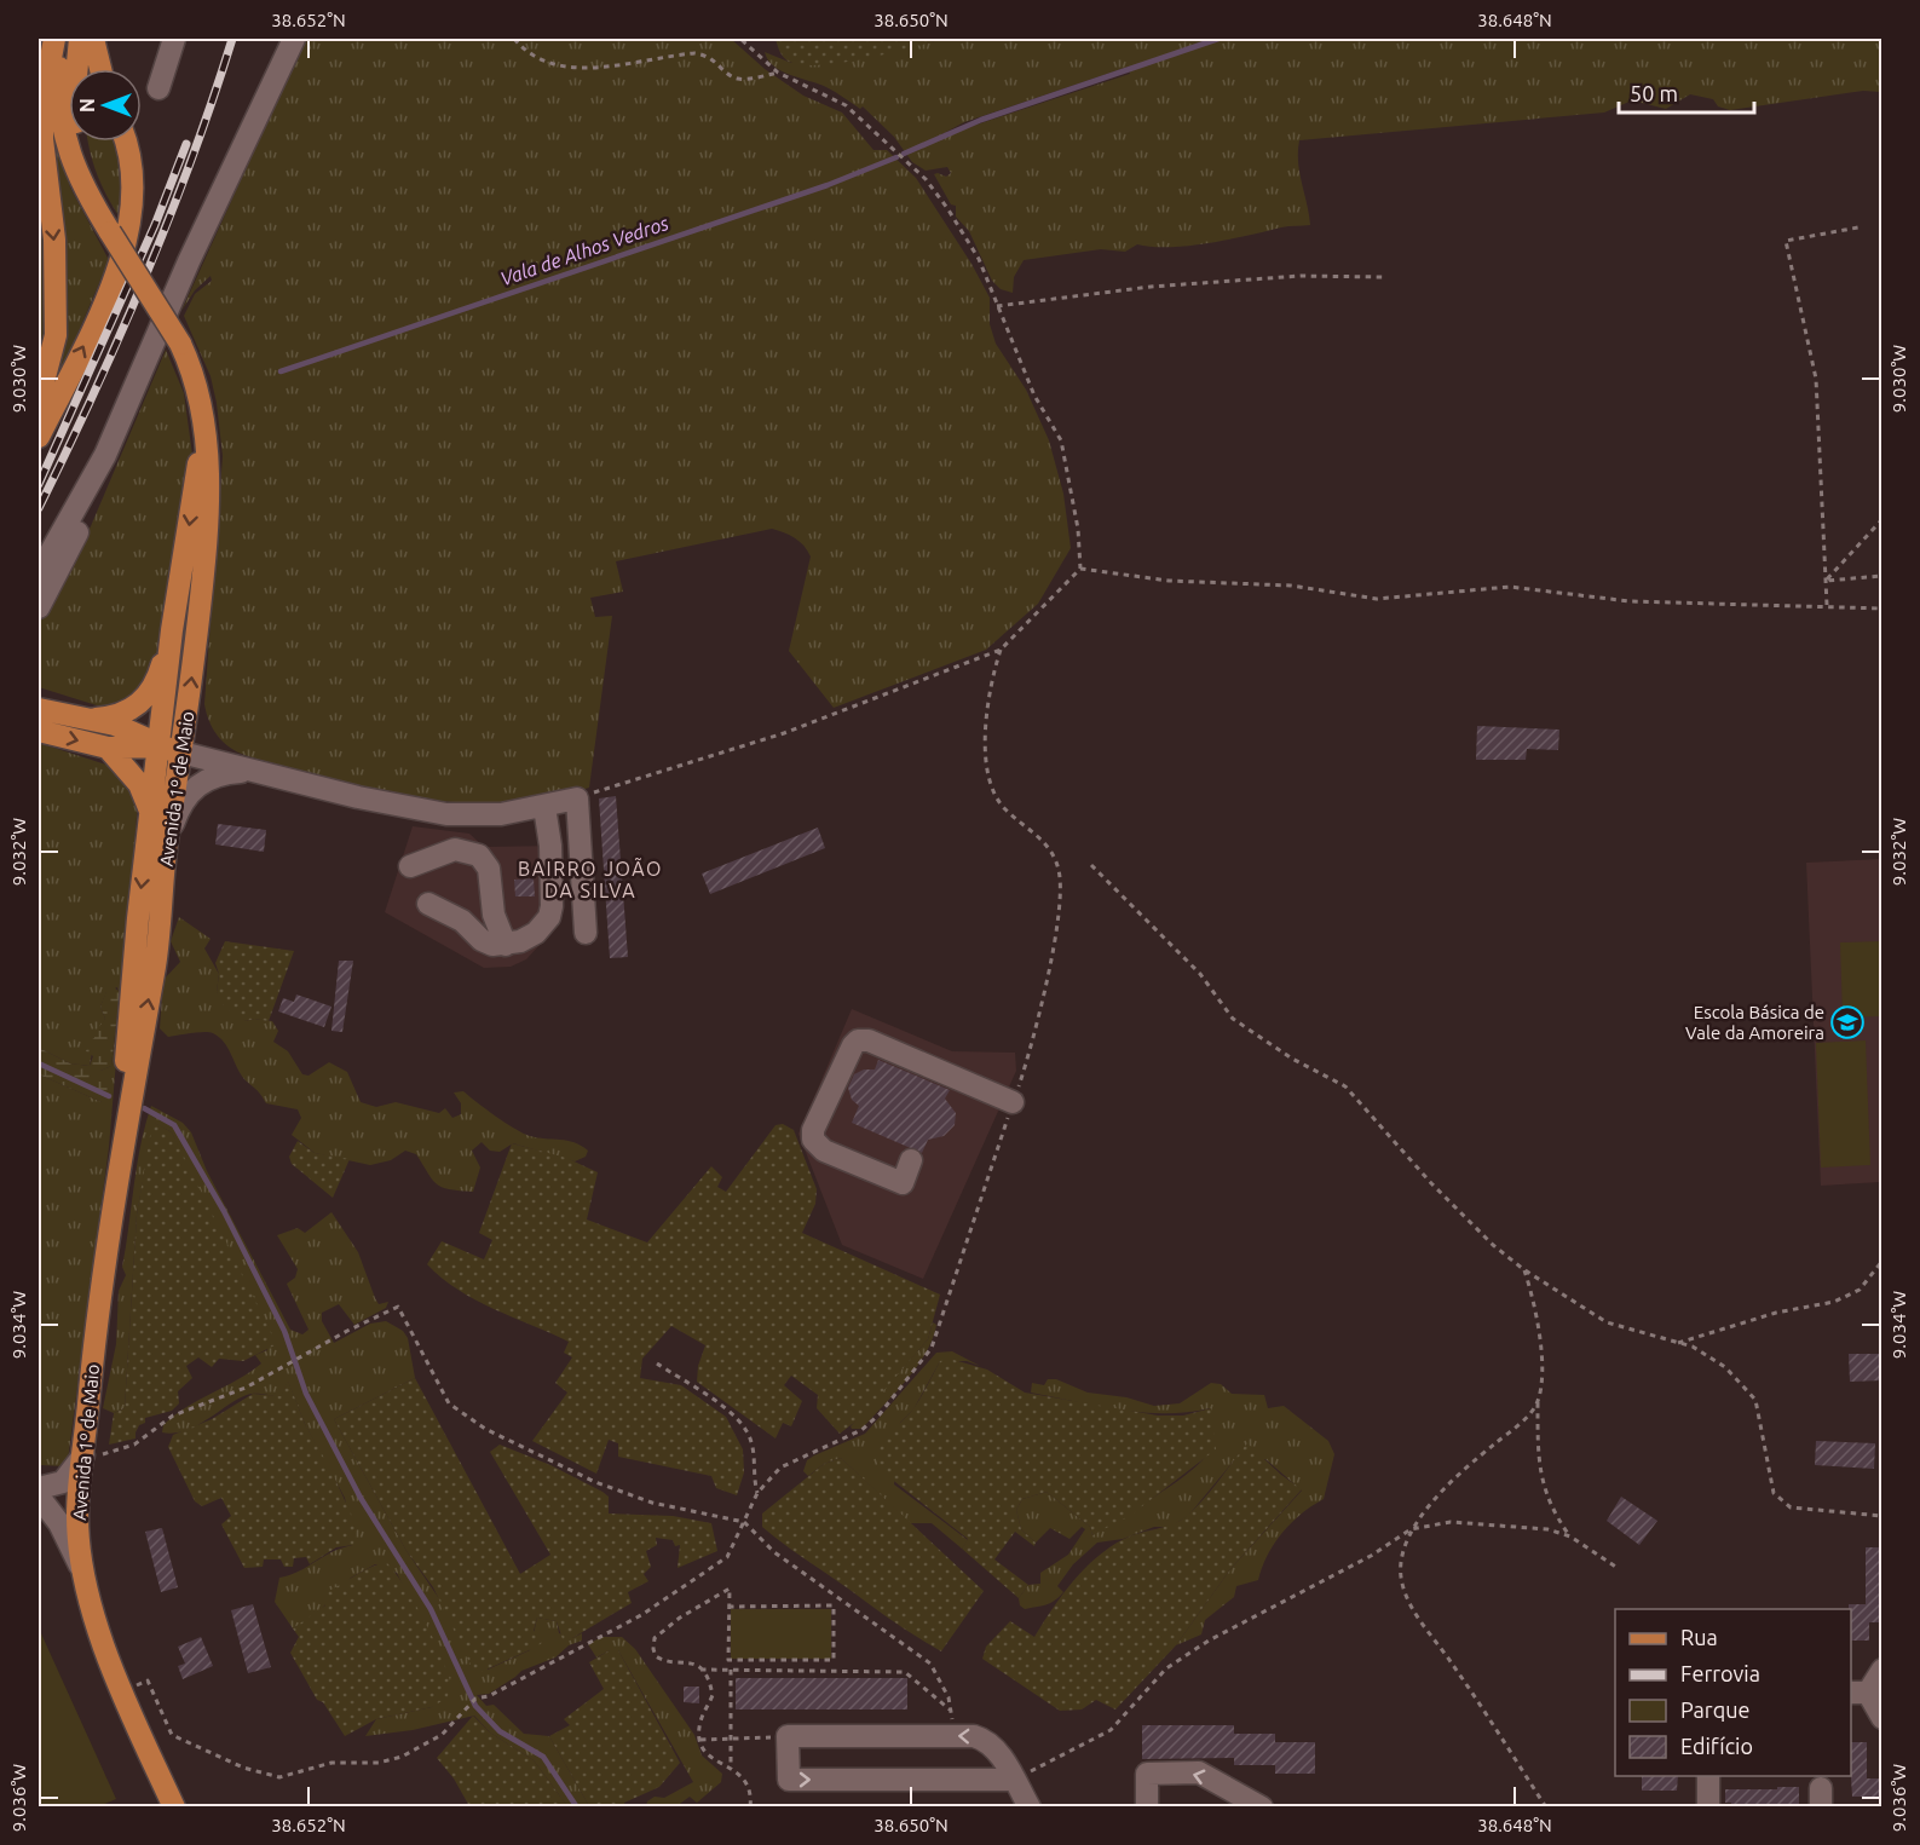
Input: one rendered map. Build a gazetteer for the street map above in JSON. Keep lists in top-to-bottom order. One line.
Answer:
{"streets":{"main road":["Avenida 1º de Maio"]},"districts":["BAIRRO JOÃO DA SILVA"],"water":["Vala de Alhos Vedros"],"places":{"school or university":["Escola Básica de Vale da Amoreira"]},"legend":["Rua","Ferrovia","Parque","Edifício"],"scale_bar":"50 m","north":"left","coordinates":["38.652°N","38.650°N","38.648°N","9.030°W","9.032°W","9.034°W","9.036°W"]}
